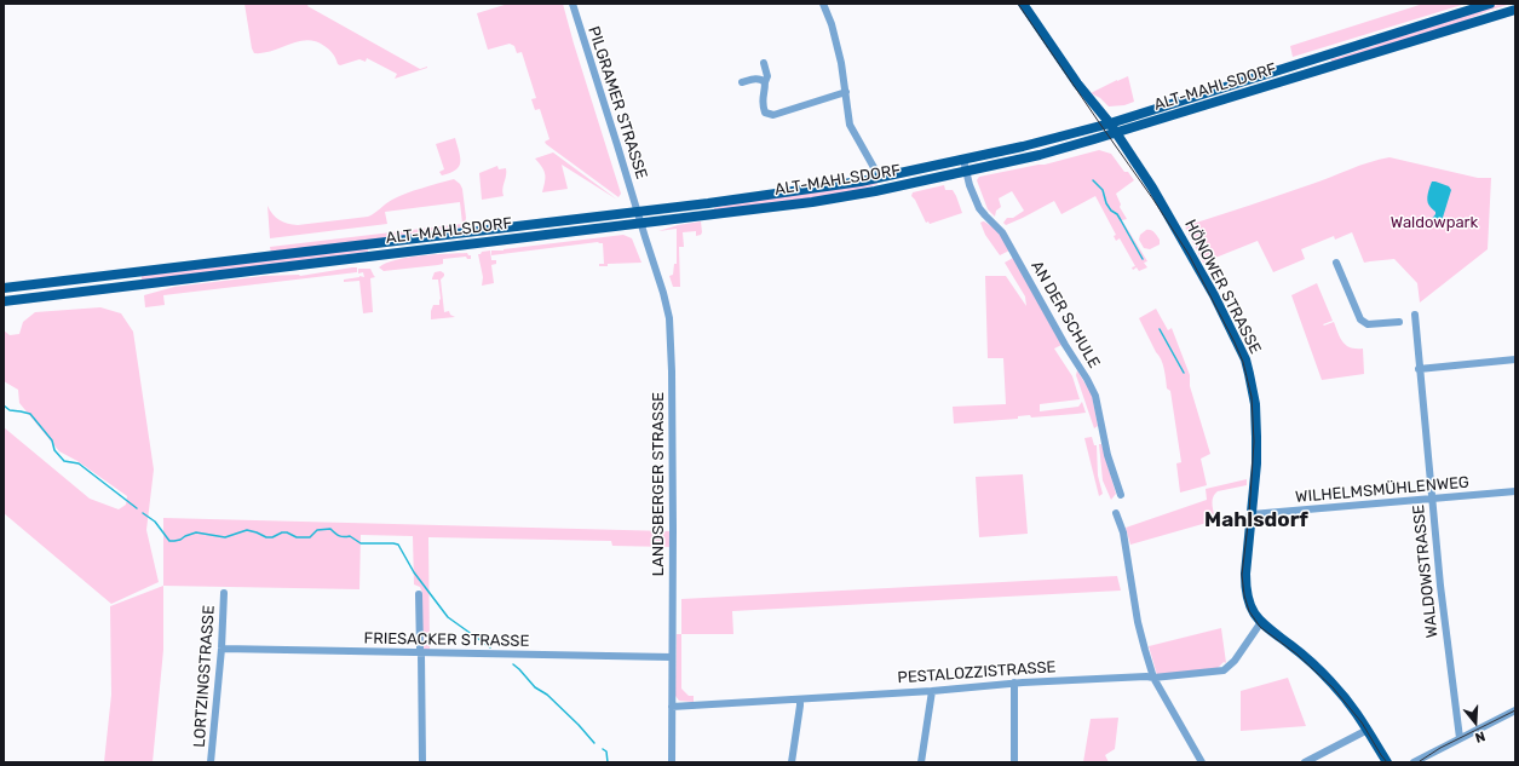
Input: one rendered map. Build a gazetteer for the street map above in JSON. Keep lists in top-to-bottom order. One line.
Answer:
{"streets":{"main road":["ALT-MAHLSDORF","HÖNOWER STRASSE"],"street":["PILGRAMER STRASSE","AN DER SCHULE","LANDSBERGER STRASSE","WILHELMSMÜHLENWEG","WALDOWSTRASSE","FRIESACKER STRASSE","PESTALOZZISTRASSE","LORTZINGSTRASSE"]},"crossings":[["ALT-MAHLSDORF","PILGRAMER STRASSE"],["ALT-MAHLSDORF","HÖNOWER STRASSE"],["ALT-MAHLSDORF","AN DER SCHULE"],["ALT-MAHLSDORF","LANDSBERGER STRASSE"],["PILGRAMER STRASSE","LANDSBERGER STRASSE"],["HÖNOWER STRASSE","WILHELMSMÜHLENWEG"],["HÖNOWER STRASSE","PESTALOZZISTRASSE"],["LANDSBERGER STRASSE","FRIESACKER STRASSE"],["LANDSBERGER STRASSE","PESTALOZZISTRASSE"],["WILHELMSMÜHLENWEG","WALDOWSTRASSE"],["FRIESACKER STRASSE","LORTZINGSTRASSE"]],"districts":["Mahlsdorf"],"parks":["Waldowpark"],"north":"bottom"}
